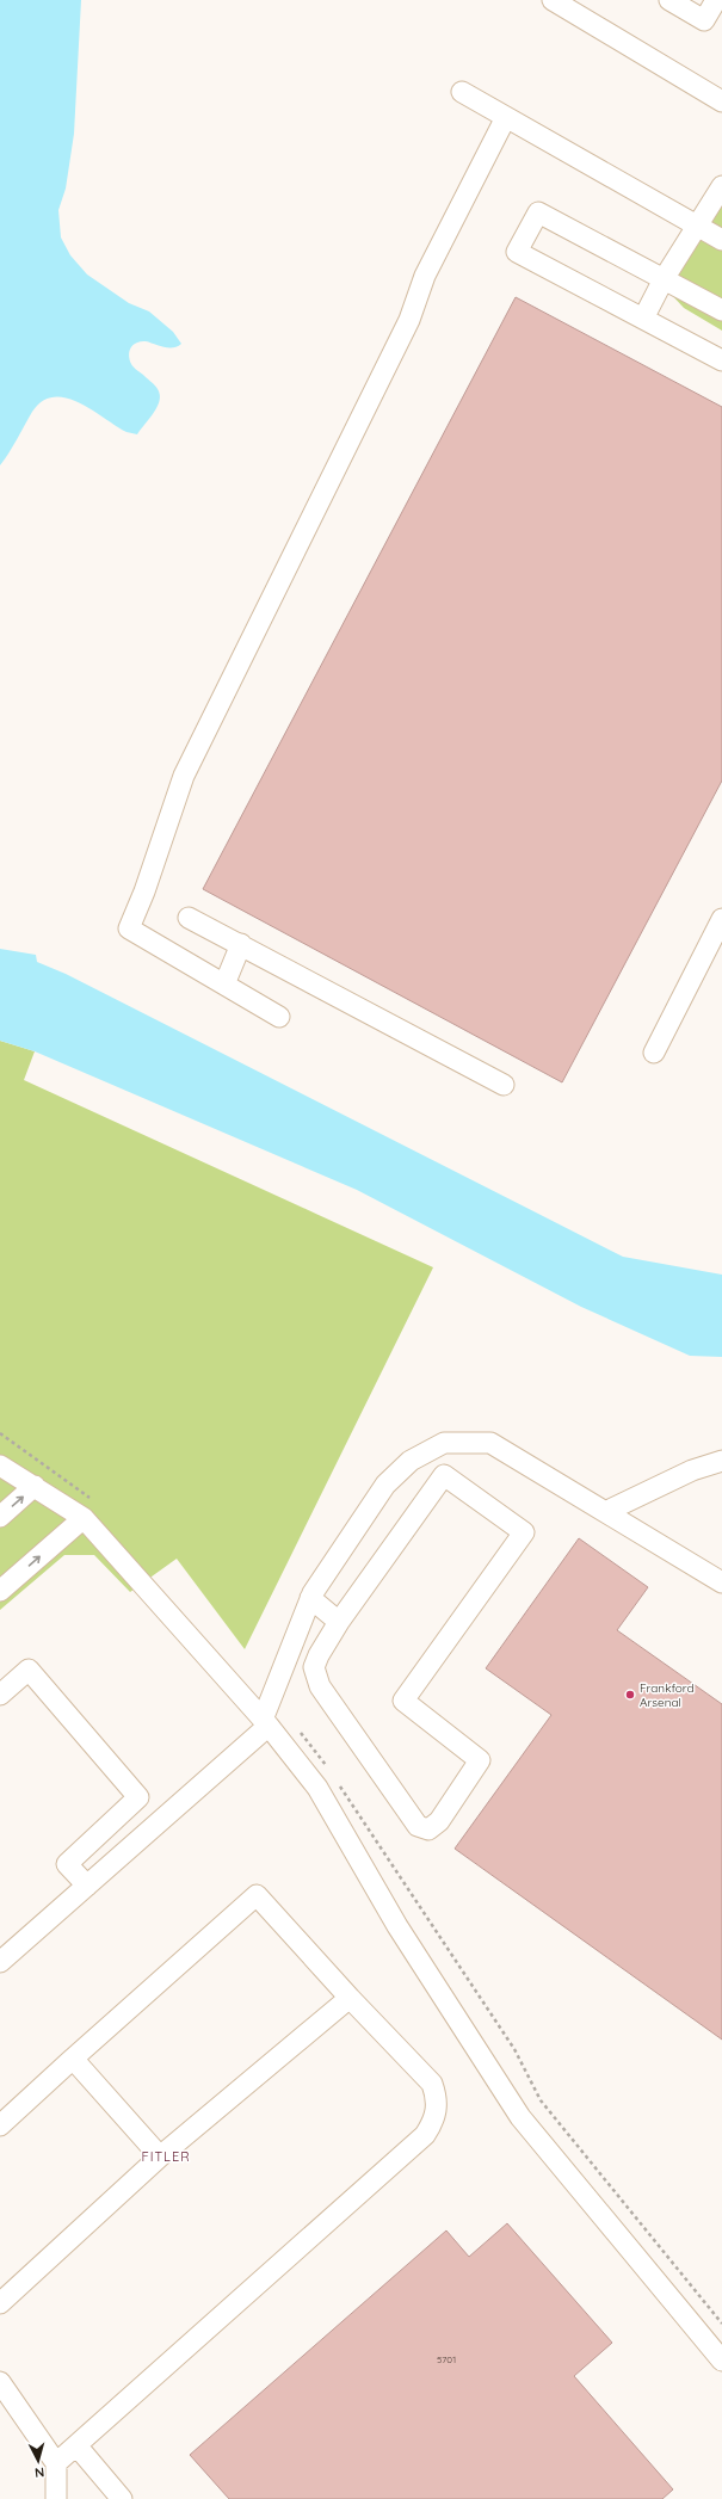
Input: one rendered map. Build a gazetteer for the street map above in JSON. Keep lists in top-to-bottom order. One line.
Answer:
{"districts":["FITLER"],"places":["Frankford Arsenal"],"house_numbers":["5701"],"north":"bottom"}
